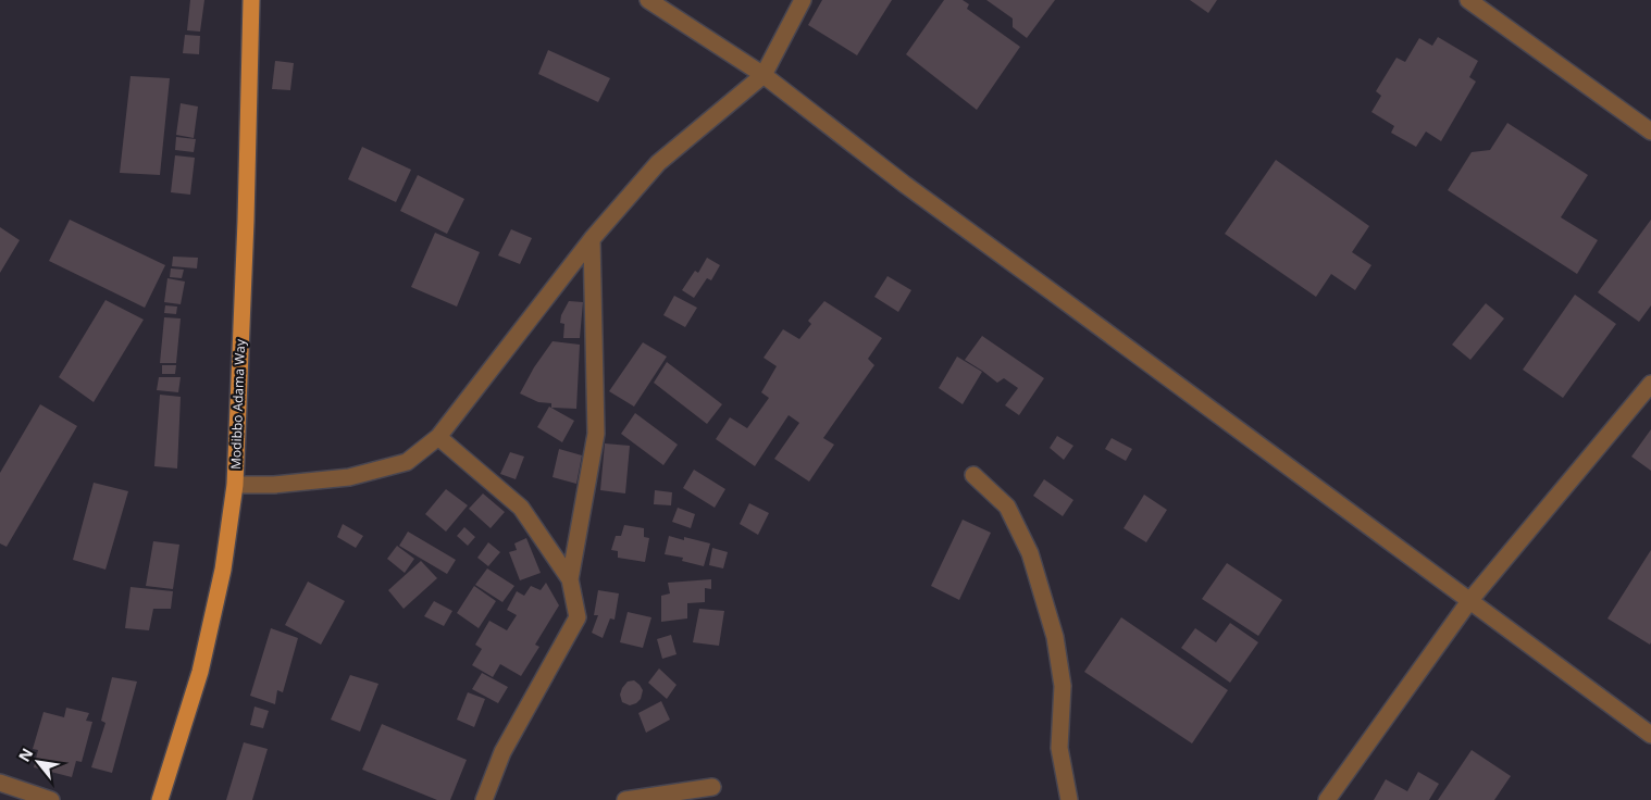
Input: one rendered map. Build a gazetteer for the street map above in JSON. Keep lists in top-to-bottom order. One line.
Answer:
{"streets":{"main road":["Modibbo Adama Way"]},"north":"top left"}
